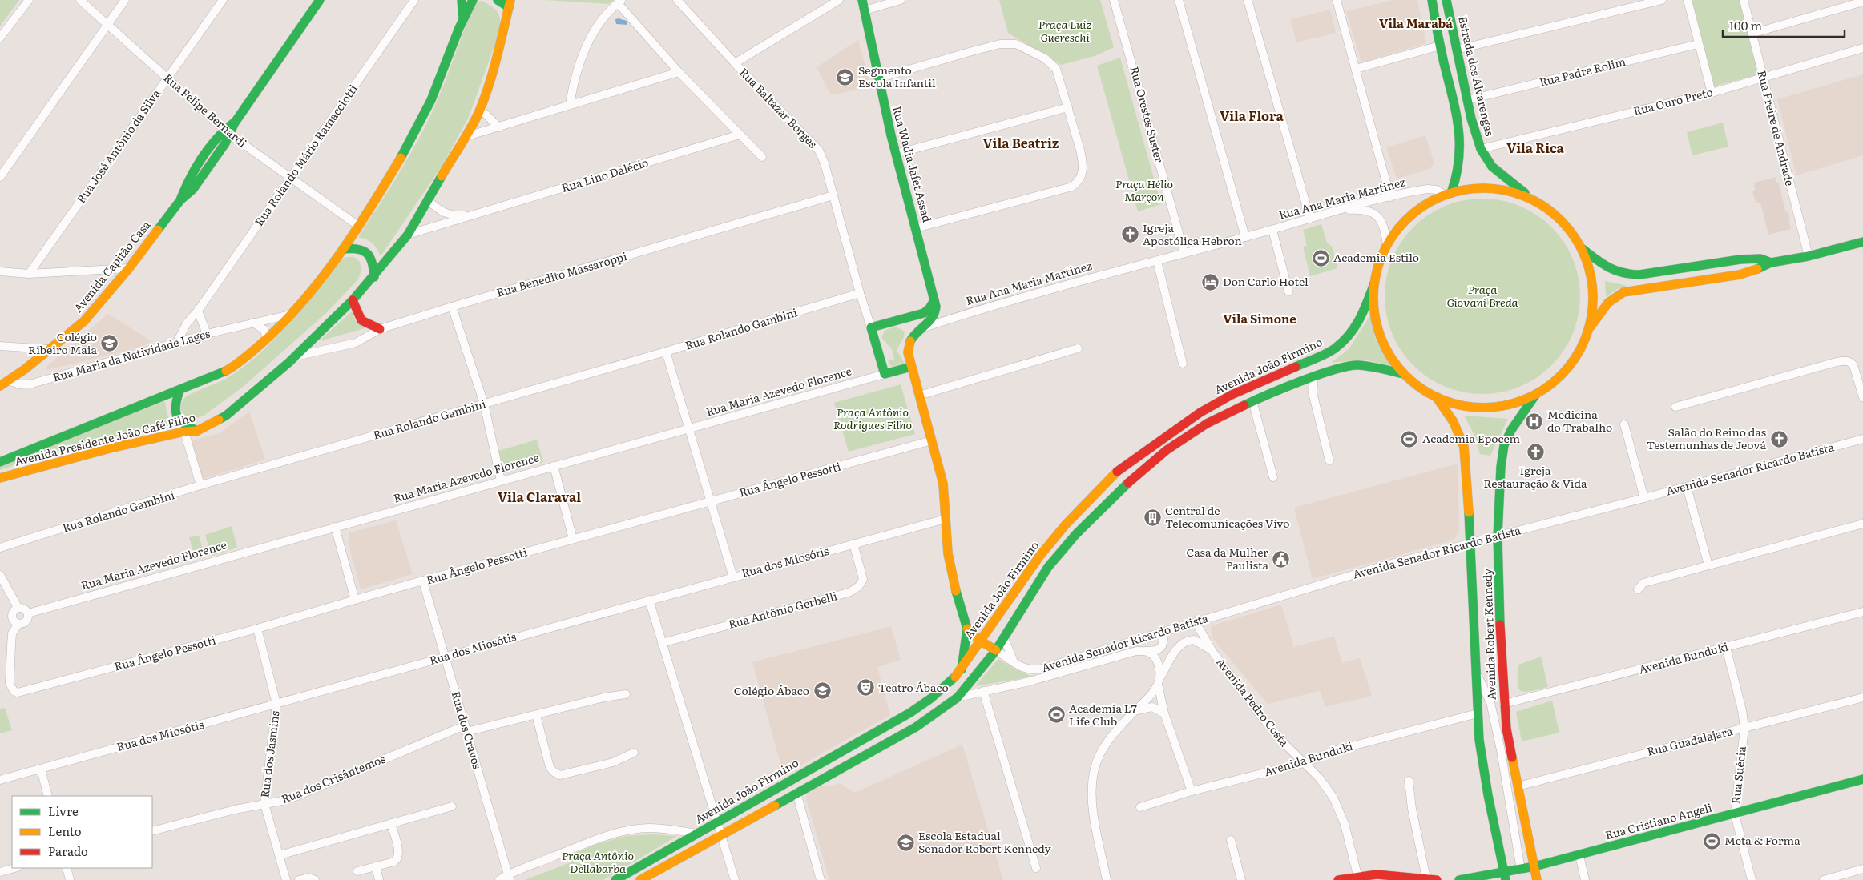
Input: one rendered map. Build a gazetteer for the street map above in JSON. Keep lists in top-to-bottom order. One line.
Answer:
{"streets":{"main road":["Estrada dos Alvarengas","Rua Wadia Jafet Assad","Rua Ana Maria Martinez","Avenida Capitão Casa","Avenida João Firmino","Rua Maria Azevedo Florence","Avenida Presidente João Café Filho","Avenida Robert Kennedy","Rua Cristiano Angeli"],"street":["Rua Padre Rolim","Rua Ouro Preto","Rua Baltazar Borges","Rua Felipe Bernardi","Rua Orestes Suster","Rua Freire de Andrade","Rua José Antônio da Silva","Rua Rolando Mário Ramacciotti","Rua Lino Dalécio","Rua Benedito Massaroppi","Rua Rolando Gambini","Rua Maria da Natividade Lages","Avenida Senador Ricardo Batista","Rua Ângelo Pessotti","Rua dos Miosótis","Rua Antônio Gerbelli","Avenida Bunduki","Avenida Pedro Costa","Rua dos Cravos","Rua Guadalajara","Rua dos Jasmins","Rua Suécia","Rua dos Crisântemos"]},"crossings":[["Rua Padre Rolim","Estrada dos Alvarengas"],["Estrada dos Alvarengas","Rua Ouro Preto"],["Rua Ouro Preto","Rua Freire de Andrade"],["Rua Baltazar Borges","Rua Benedito Massaroppi"],["Rua Baltazar Borges","Rua Rolando Gambini"],["Rua Felipe Bernardi","Rua José Antônio da Silva"],["Rua Felipe Bernardi","Rua Rolando Mário Ramacciotti"],["Rua Felipe Bernardi","Avenida Capitão Casa"],["Rua Felipe Bernardi","Avenida Presidente João Café Filho"],["Rua Orestes Suster","Rua Ana Maria Martinez"],["Rua Rolando Mário Ramacciotti","Rua Maria da Natividade Lages"],["Rua Wadia Jafet Assad","Rua Ana Maria Martinez"],["Rua Lino Dalécio","Avenida Presidente João Café Filho"],["Avenida Capitão Casa","Rua Maria da Natividade Lages"],["Rua Benedito Massaroppi","Avenida Presidente João Café Filho"],["Rua Maria da Natividade Lages","Avenida Presidente João Café Filho"],["Rua Maria Azevedo Florence","Rua Ângelo Pessotti"],["Avenida Senador Ricardo Batista","Avenida Robert Kennedy"],["Avenida Senador Ricardo Batista","Avenida Bunduki"],["Rua Ângelo Pessotti","Rua dos Cravos"],["Rua Ângelo Pessotti","Rua dos Jasmins"],["Rua dos Miosótis","Rua Antônio Gerbelli"],["Rua dos Miosótis","Rua dos Cravos"],["Rua dos Miosótis","Rua dos Jasmins"],["Avenida Robert Kennedy","Avenida Bunduki"],["Avenida Robert Kennedy","Rua Guadalajara"],["Avenida Robert Kennedy","Rua Cristiano Angeli"],["Avenida Bunduki","Avenida Pedro Costa"],["Avenida Bunduki","Rua Suécia"],["Rua dos Cravos","Rua dos Crisântemos"],["Rua Guadalajara","Rua Suécia"],["Rua dos Jasmins","Rua dos Crisântemos"],["Rua Suécia","Rua Cristiano Angeli"]],"districts":["Vila Marabá","Vila Flora","Vila Beatriz","Vila Rica","Vila Simone","Vila Claraval"],"parks":["Praça Luíz Guereschi","Praça Hélio Marçon","Praça Giovani Breda","Praça Antônio Rodrigues Filho","Praça Antônio Dellabarba"],"places":{"school or university":["Segmento Escola Infantil","Colégio Ribeiro Maia","Colégio Ábaco","Escola Estadual Senador Robert Kennedy"],"church":["Igreja Apostólica Hebron","Salão do Reino das Testemunhas de Jeová","Igreja Restauração & Vida"],"sports":["Academia Estilo","Academia Epocem","Academia L7 Life Club","Meta & Forma"],"hotel":["Don Carlo Hotel"],"hospital":["Medicina do Trabalho"],"building":["Central de Telecomunicações Vivo"],"public building":["Casa da Mulher Paulista"],"theatre":["Teatro Ábaco"]},"legend":["Livre","Lento","Parado"],"scale_bar":"100 m"}
